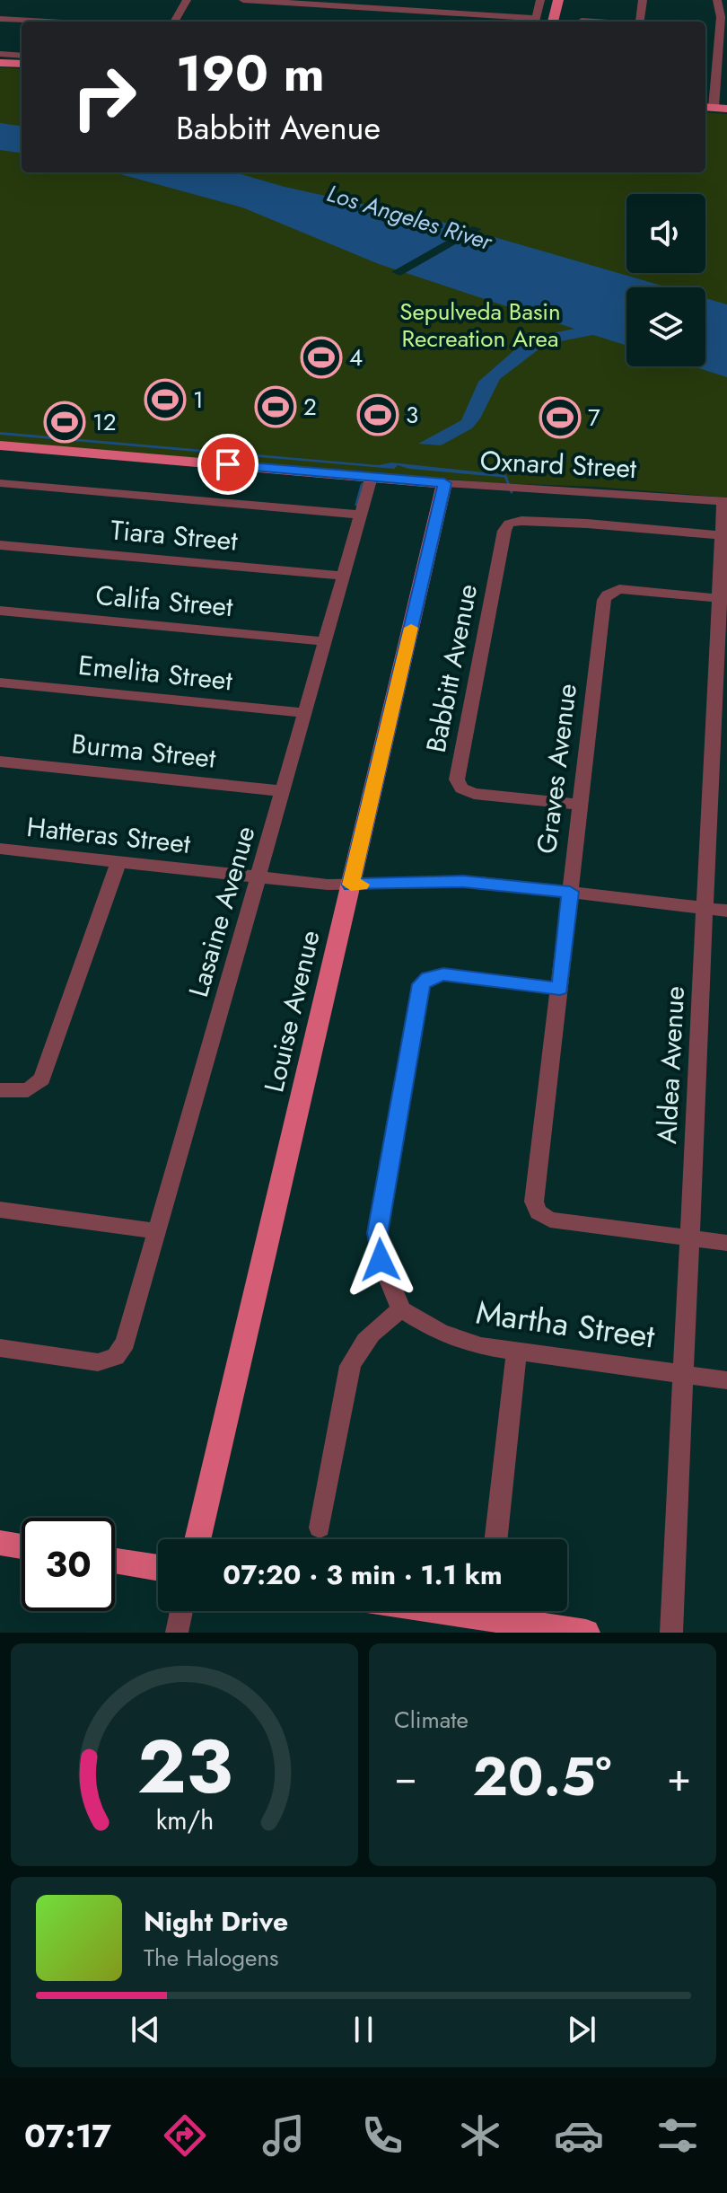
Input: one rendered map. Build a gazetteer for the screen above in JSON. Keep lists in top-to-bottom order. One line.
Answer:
{"streets":{"main road":["Oxnard Street","Louise Avenue"],"street":["Tiara Street","Califa Street","Babbitt Avenue","Emelita Street","Burma Street","Graves Avenue","Hatteras Street","Lasaine Avenue","Aldea Avenue","Martha Street"]},"crossings":[["Oxnard Street","Lasaine Avenue"],["Oxnard Street","Louise Avenue"],["Oxnard Street","Aldea Avenue"],["Tiara Street","Lasaine Avenue"],["Califa Street","Lasaine Avenue"],["Babbitt Avenue","Graves Avenue"],["Babbitt Avenue","Aldea Avenue"],["Emelita Street","Lasaine Avenue"],["Burma Street","Lasaine Avenue"],["Graves Avenue","Hatteras Street"],["Graves Avenue","Aldea Avenue"],["Hatteras Street","Lasaine Avenue"],["Hatteras Street","Louise Avenue"],["Hatteras Street","Aldea Avenue"],["Aldea Avenue","Martha Street"]],"water":["Los Angeles River"],"parks":["Sepulveda Basin Recreation Area"],"places":{"sports":["4","1","2","3","7","12"]},"page":{"turn":["190 m","Babbitt Avenue"],"limit":"30","trip":"07:20 · 3 min · 1.1 km","tile":"Climate","heat":["−","20.5°","+"],"song":["Night Drive","The Halogens"],"tabs":"07:17","gauge":["23","km/h"]}}
